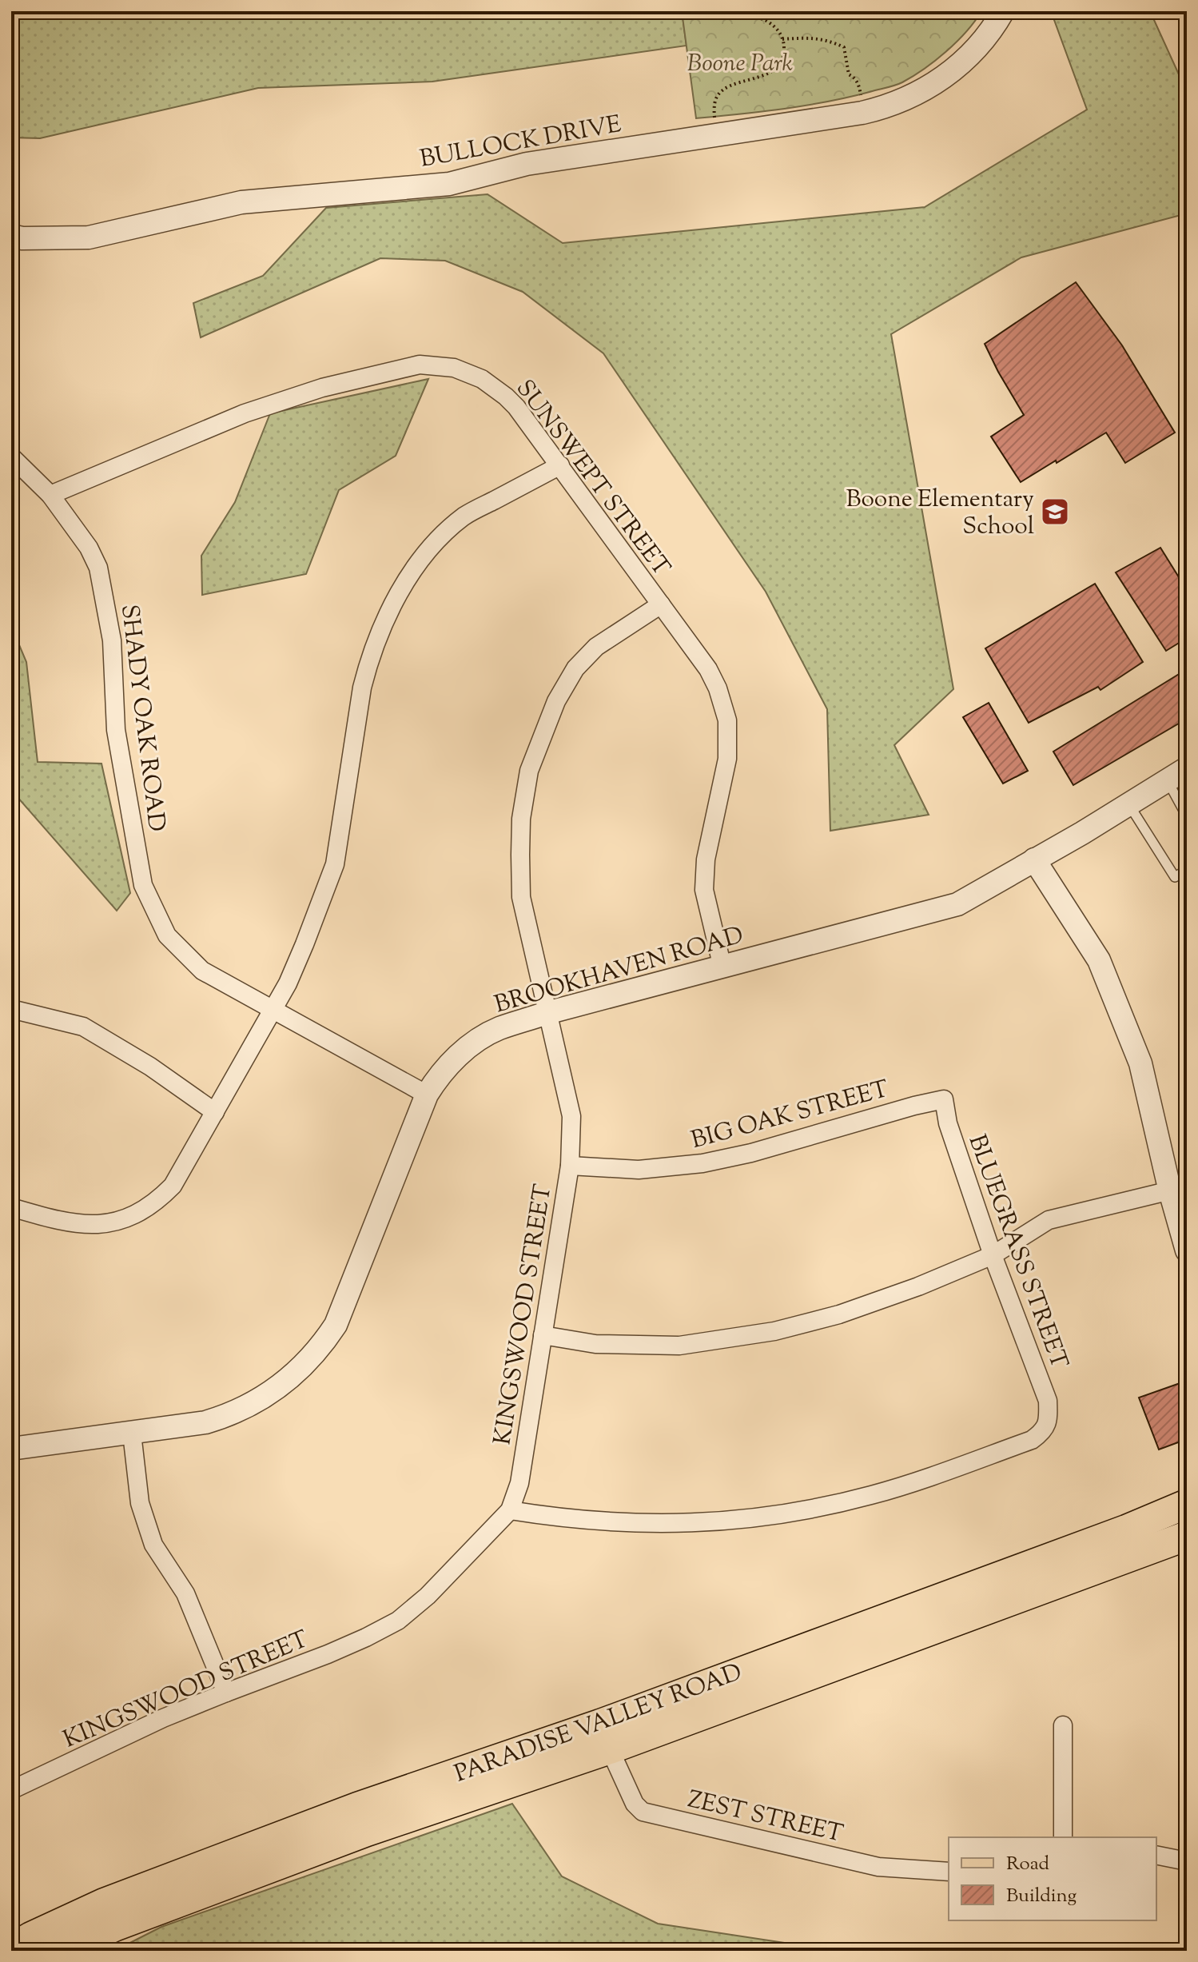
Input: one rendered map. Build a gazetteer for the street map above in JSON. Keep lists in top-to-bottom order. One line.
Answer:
{"streets":{"main road":["PARADISE VALLEY ROAD"],"street":["BULLOCK DRIVE","SUNSWEPT STREET","SHADY OAK ROAD","BROOKHAVEN ROAD","BIG OAK STREET","BLUEGRASS STREET","KINGSWOOD STREET","ZEST STREET"]},"crossings":[["SUNSWEPT STREET","SHADY OAK ROAD"],["SUNSWEPT STREET","BROOKHAVEN ROAD"],["SUNSWEPT STREET","KINGSWOOD STREET"],["SHADY OAK ROAD","BROOKHAVEN ROAD"],["BROOKHAVEN ROAD","KINGSWOOD STREET"],["BIG OAK STREET","BLUEGRASS STREET"],["BIG OAK STREET","KINGSWOOD STREET"],["BLUEGRASS STREET","KINGSWOOD STREET"],["PARADISE VALLEY ROAD","ZEST STREET"]],"parks":["Boone Park"],"places":{"school or university":["Boone Elementary School"]},"legend":["Road","Building"]}
